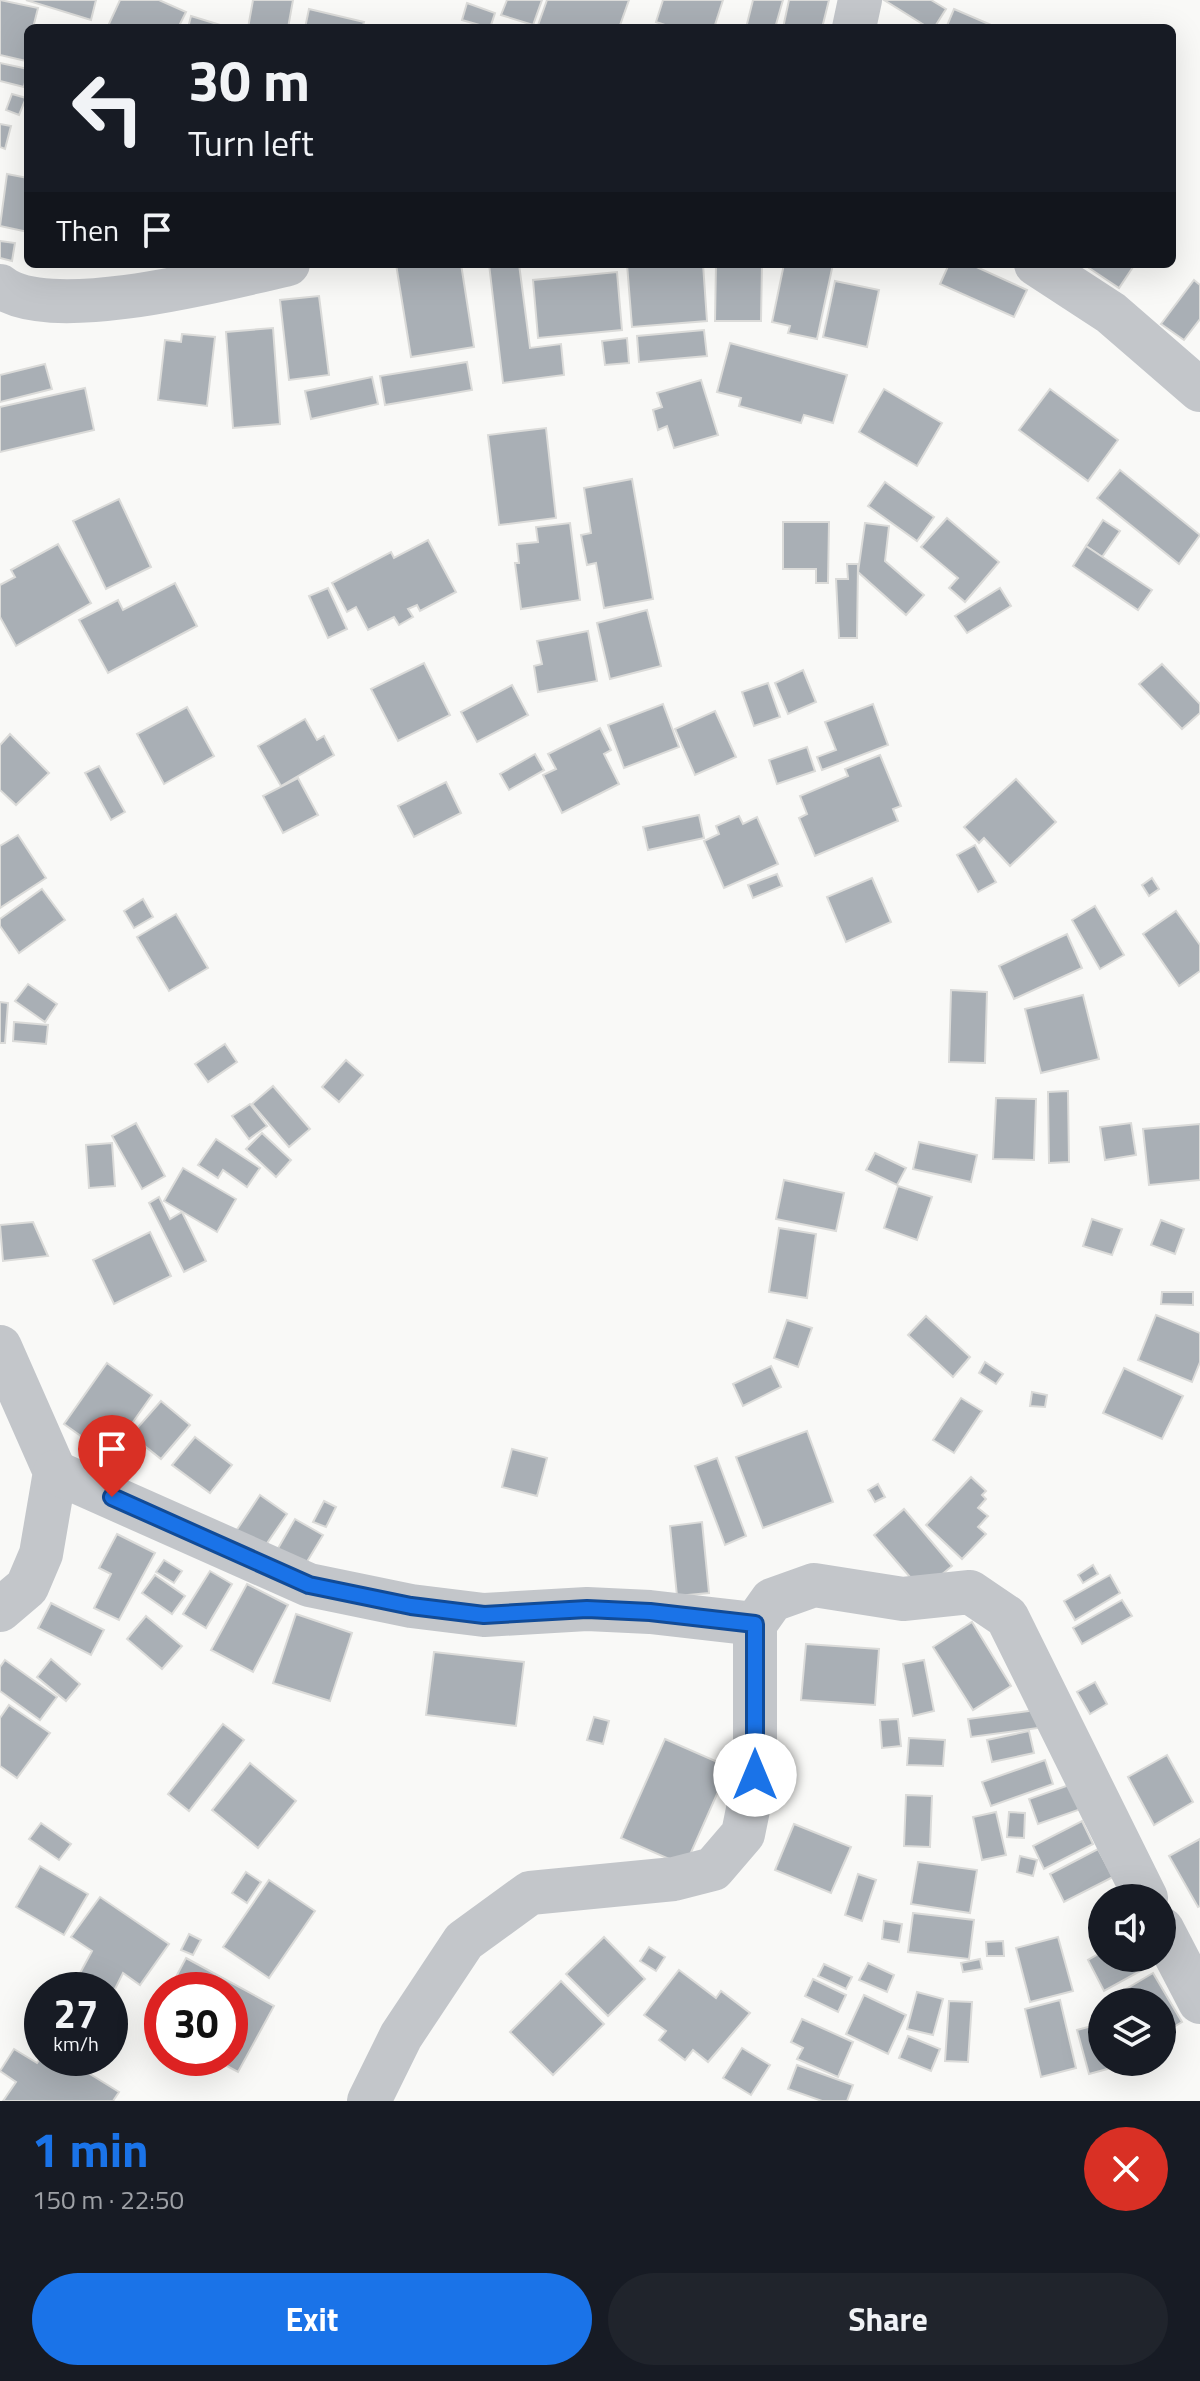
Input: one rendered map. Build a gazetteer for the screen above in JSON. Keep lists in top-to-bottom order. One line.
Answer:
{"page":{"turn":["30 m","Turn left"],"then":"Then","speed":"27 km/h","limit":"30","heading":["1 min","150 m · 22:50"],"buttons":["Exit","Share"]}}
